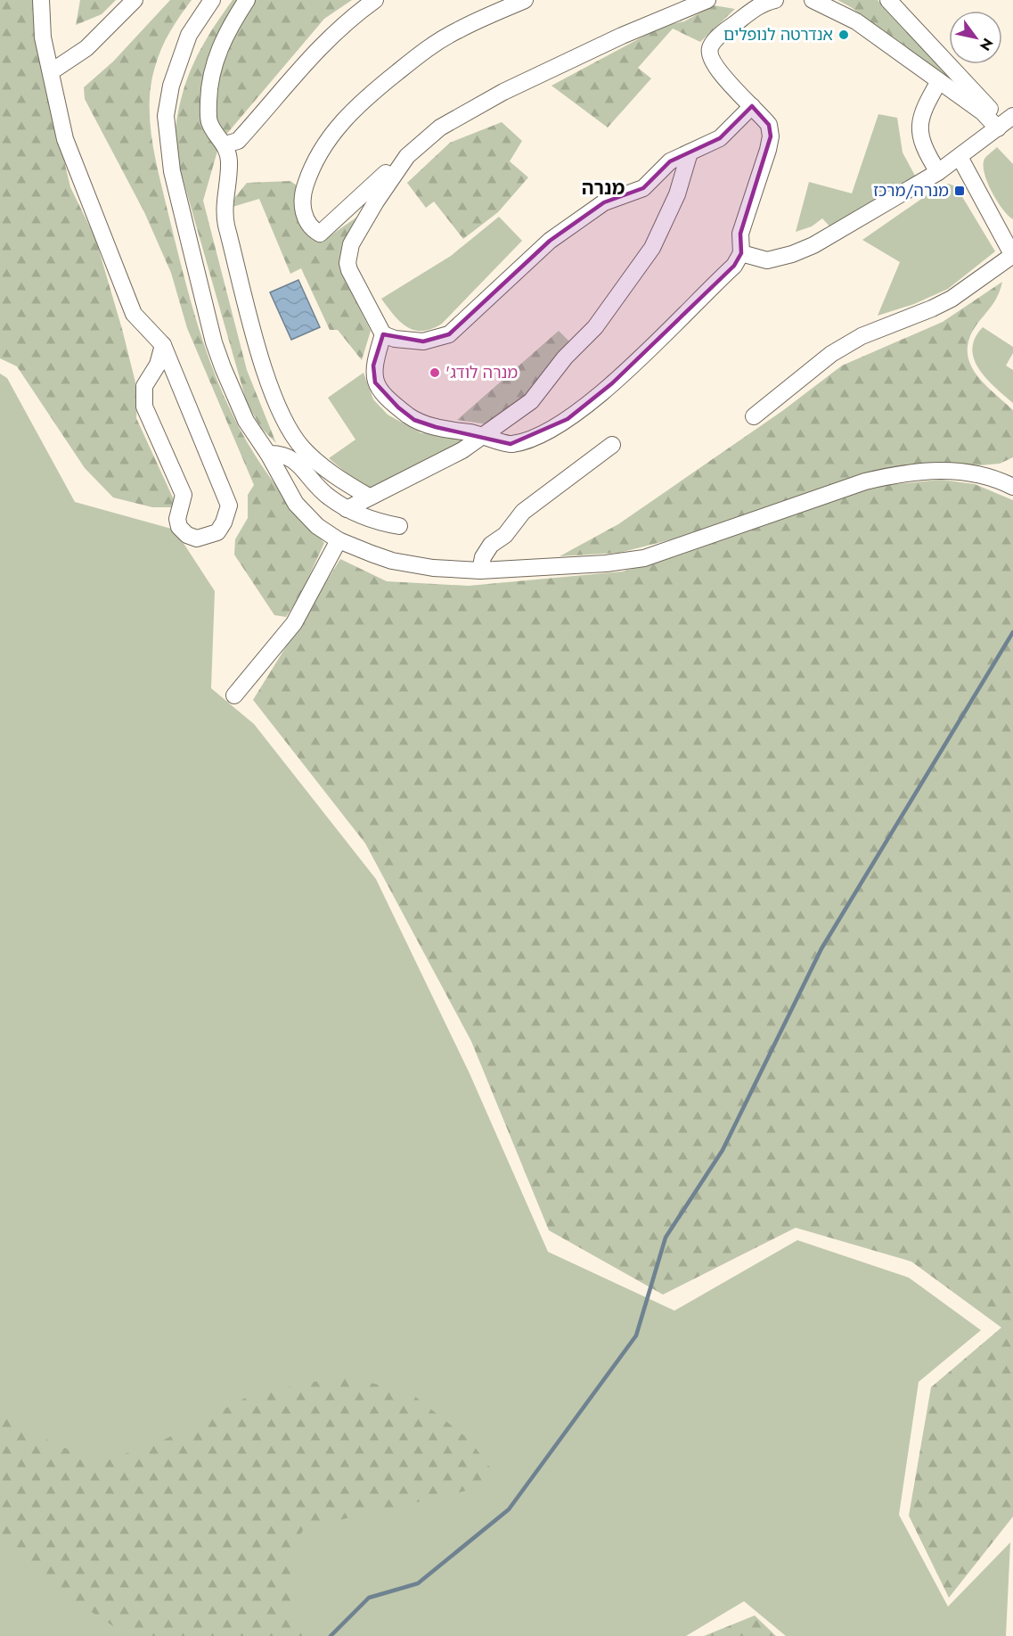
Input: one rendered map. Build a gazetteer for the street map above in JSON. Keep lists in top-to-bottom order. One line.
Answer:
{"districts":["מנרה"],"places":{"other":["אנדרטה לנופלים","'מנרה לודג"],"transit":["מנרה/מרכז"]},"north":"bottom right"}
